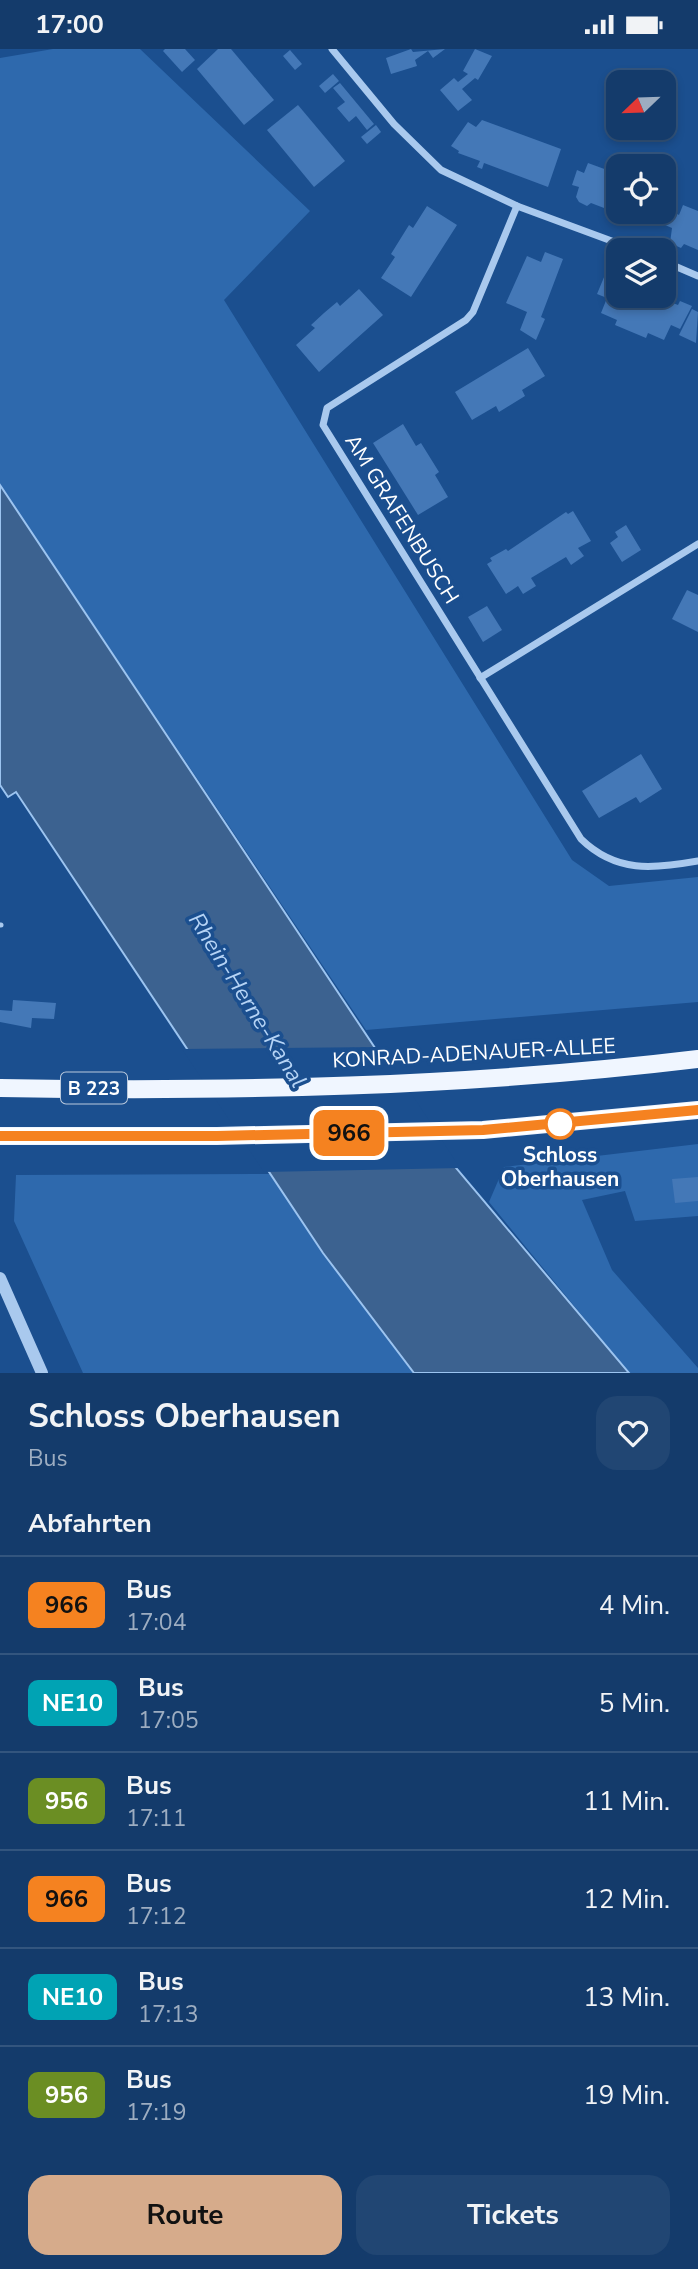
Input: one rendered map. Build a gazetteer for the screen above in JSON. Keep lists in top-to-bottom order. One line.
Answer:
{"streets":{"main road":["KONRAD-ADENAUER-ALLEE","B 223"],"street":["AM GRAFENBUSCH"]},"water":["Rhein-Herne-Kanal"],"places":["Schloss Oberhausen"],"lines":["bus line 966"],"north":"bottom left","page":{"status":"17:00","on_map":"966","heading":[["Schloss Oberhausen","Bus"],"Abfahrten"],"list":[{"mark":"966","name":"Bus","note":"17:04","value":"4 Min."},{"mark":"NE10","name":"Bus","note":"17:05","value":"5 Min."},{"mark":"956","name":"Bus","note":"17:11","value":"11 Min."},{"mark":"966","name":"Bus","note":"17:12","value":"12 Min."},{"mark":"NE10","name":"Bus","note":"17:13","value":"13 Min."},{"mark":"956","name":"Bus","note":"17:19","value":"19 Min."}],"buttons":["Route","Tickets"]}}
